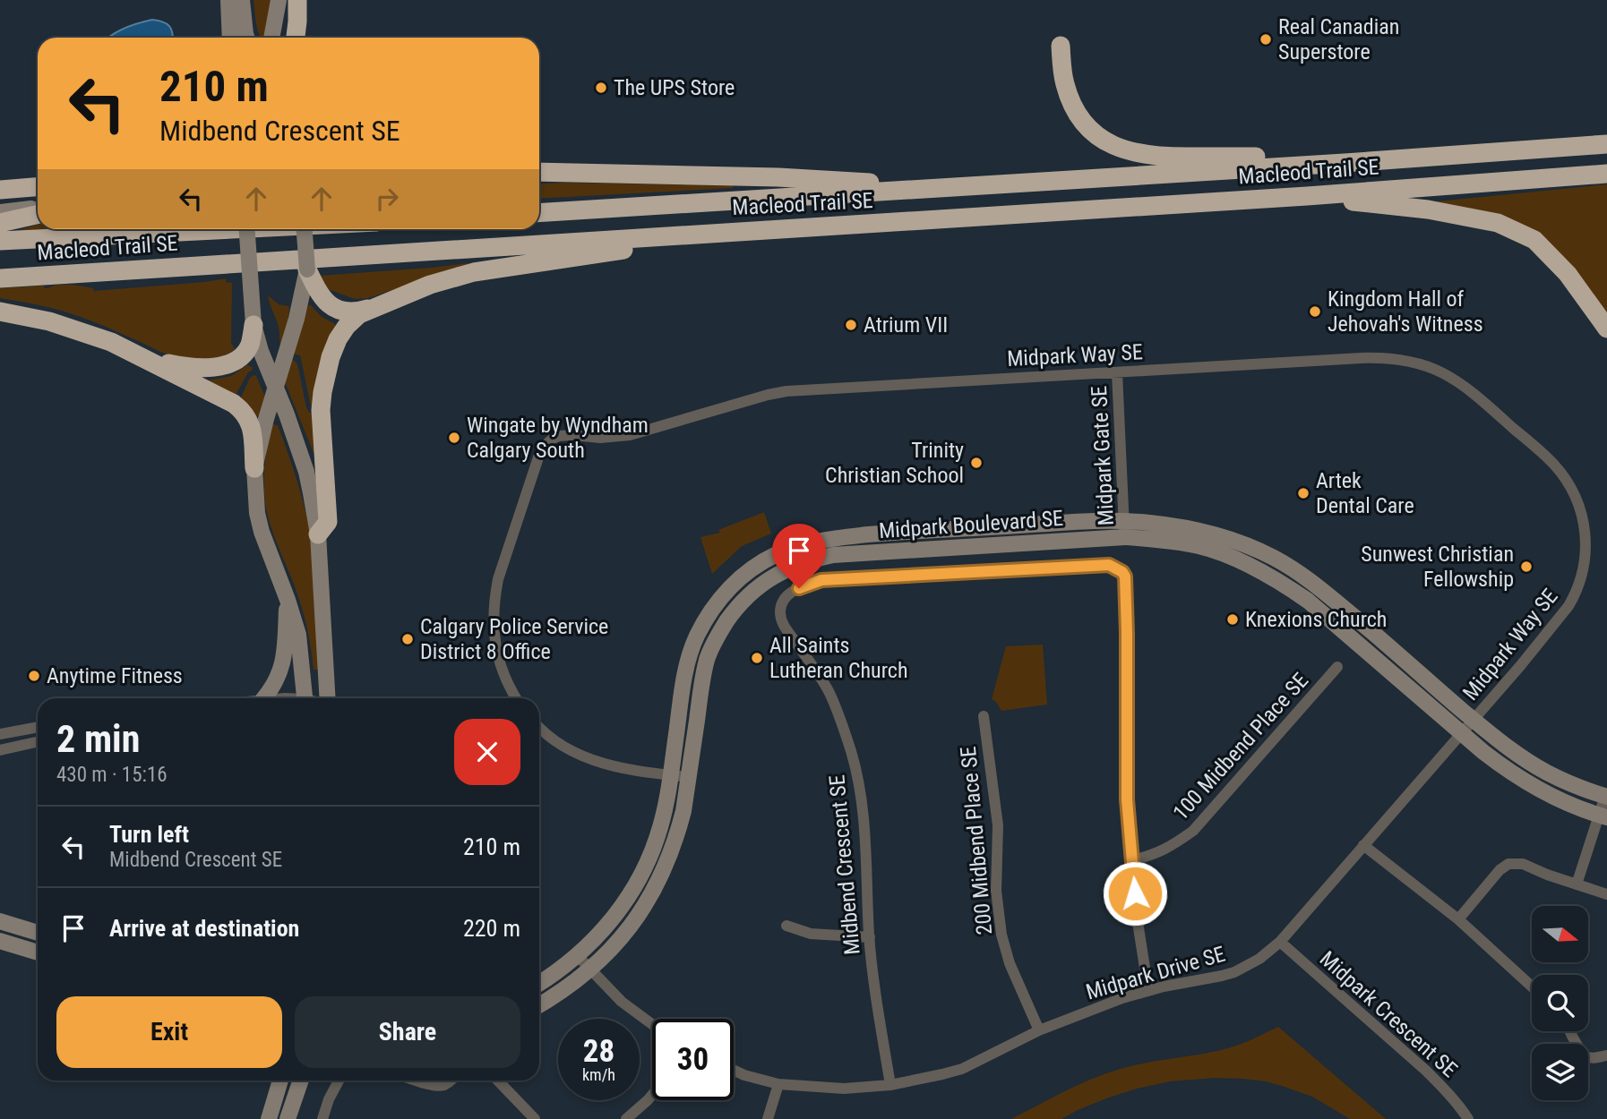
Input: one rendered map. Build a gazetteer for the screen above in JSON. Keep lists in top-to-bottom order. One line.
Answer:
{"streets":{"highway":["Macleod Trail SE"],"street":["Midpark Way SE","Midpark Gate SE","Midpark Boulevard SE","100 Midbend Place SE","200 Midbend Place SE","Midbend Crescent SE","Midpark Drive SE","Midpark Crescent SE"]},"crossings":[["Midpark Way SE","Midpark Gate SE"],["Midpark Way SE","Midpark Boulevard SE"],["Midpark Way SE","Midpark Drive SE"],["Midpark Gate SE","Midpark Boulevard SE"],["Midpark Boulevard SE","Midpark Drive SE"],["100 Midbend Place SE","Midbend Crescent SE"],["200 Midbend Place SE","Midpark Drive SE"],["Midbend Crescent SE","Midpark Drive SE"],["Midpark Drive SE","Midpark Crescent SE"]],"places":["Real Canadian Superstore","The UPS Store","Kingdom Hall of Jehovah's Witness","Atrium VII","Wingate by Wyndham Calgary South","Trinity Christian School","Artek Dental Care","Sunwest Christian Fellowship","Knexions Church","Calgary Police Service District 8 Office","All Saints Lutheran Church","Anytime Fitness"],"north":"right","page":{"turn":["210 m","Midbend Crescent SE"],"heading":["2 min","430 m · 15:16"],"list":[{"name":"Turn left","note":"Midbend Crescent SE","value":"210 m"},{"name":"Arrive at destination","value":"220 m"}],"buttons":["Exit","Share"],"speed":"28 km/h","limit":"30"}}
